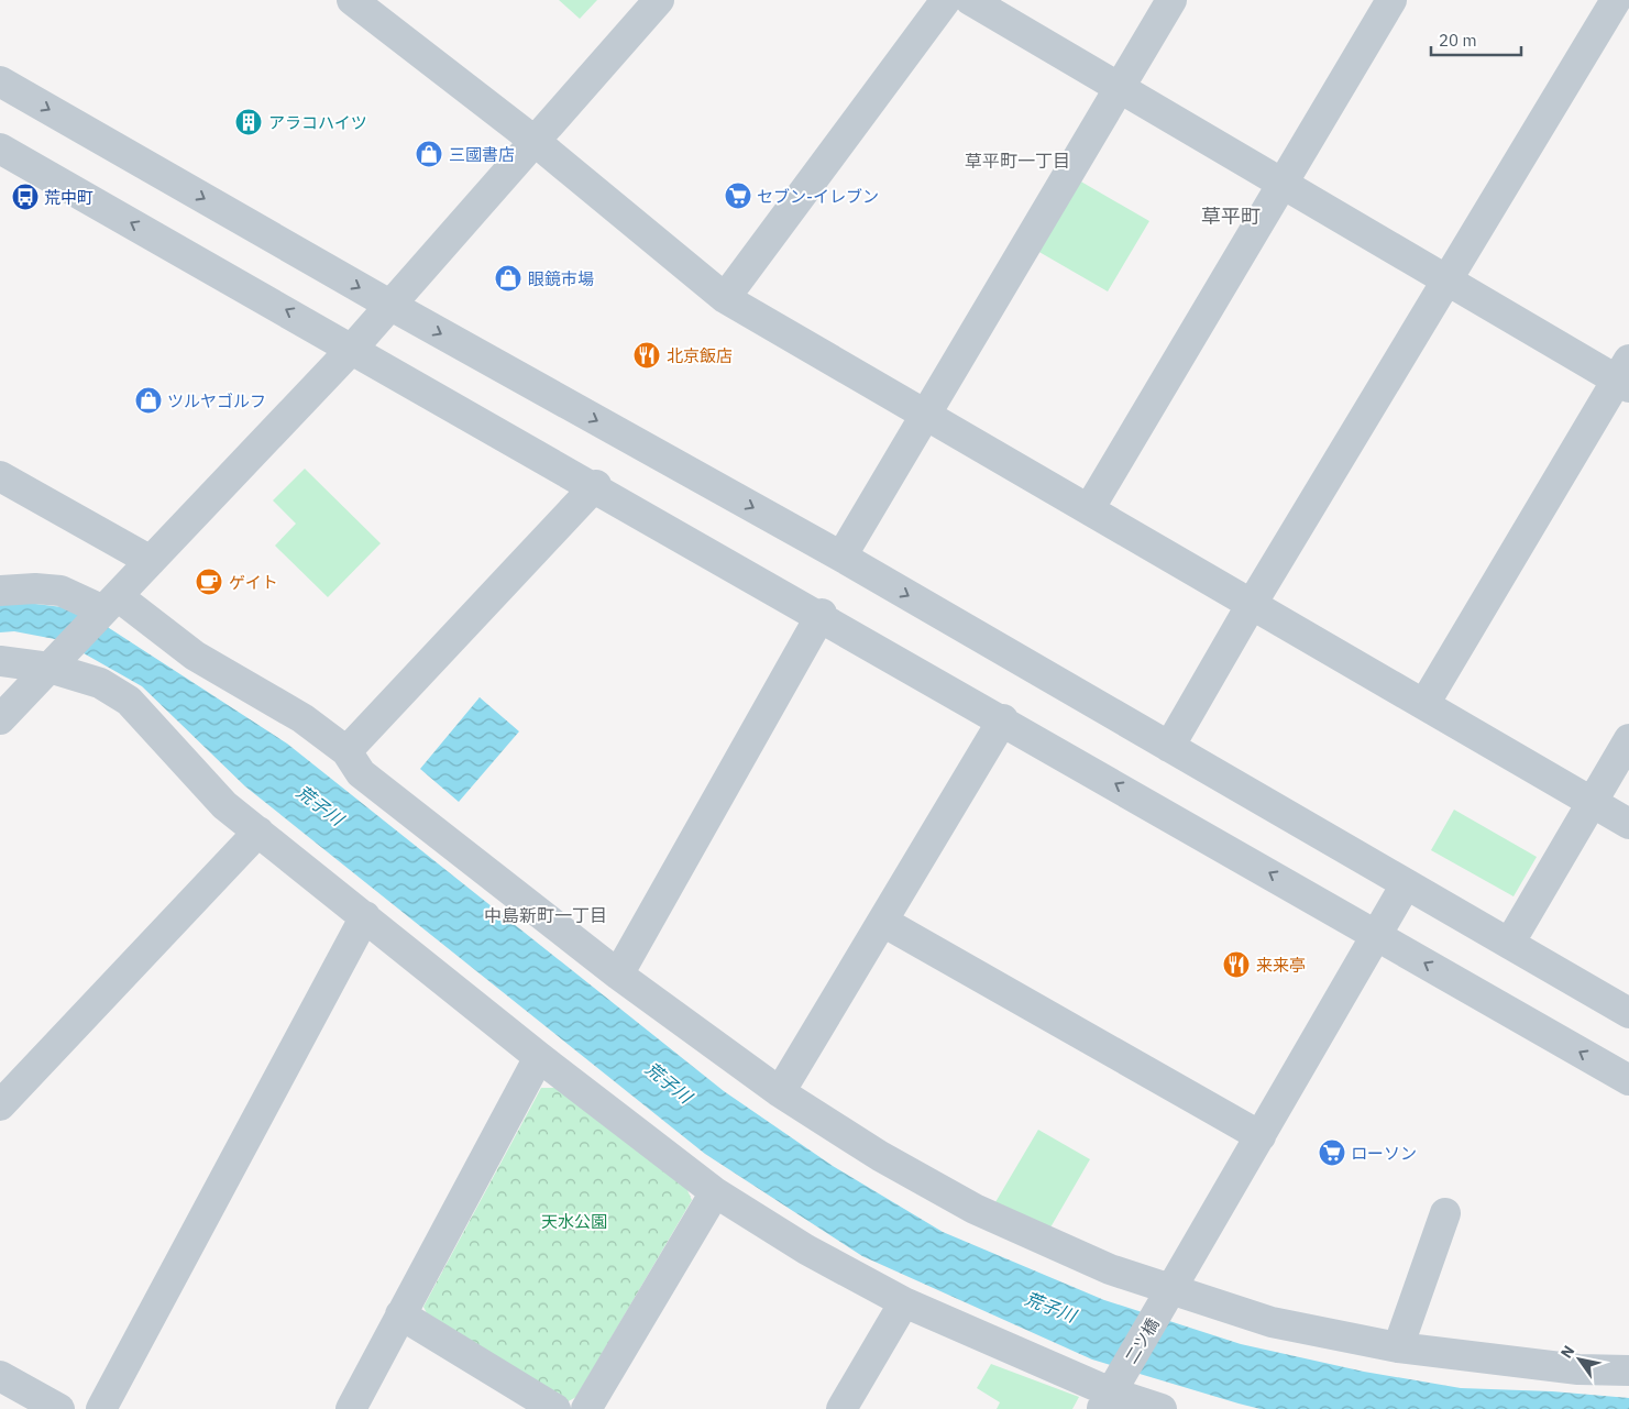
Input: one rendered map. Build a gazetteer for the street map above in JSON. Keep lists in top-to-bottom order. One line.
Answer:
{"streets":{"street":["二ツ橋"]},"districts":["草平町一丁目","草平町","中島新町一丁目"],"water":["荒子川"],"parks":["天水公園"],"places":{"building":["アラコハイツ"],"shop":["三國書店","眼鏡市場","ツルヤゴルフ"],"supermarket":["セブン-イレブン","ローソン"],"bus stop":["荒中町"],"restaurant":["北京飯店","来来亭"],"cafe":["ゲイト"]},"scale_bar":"20 m","north":"top left"}
